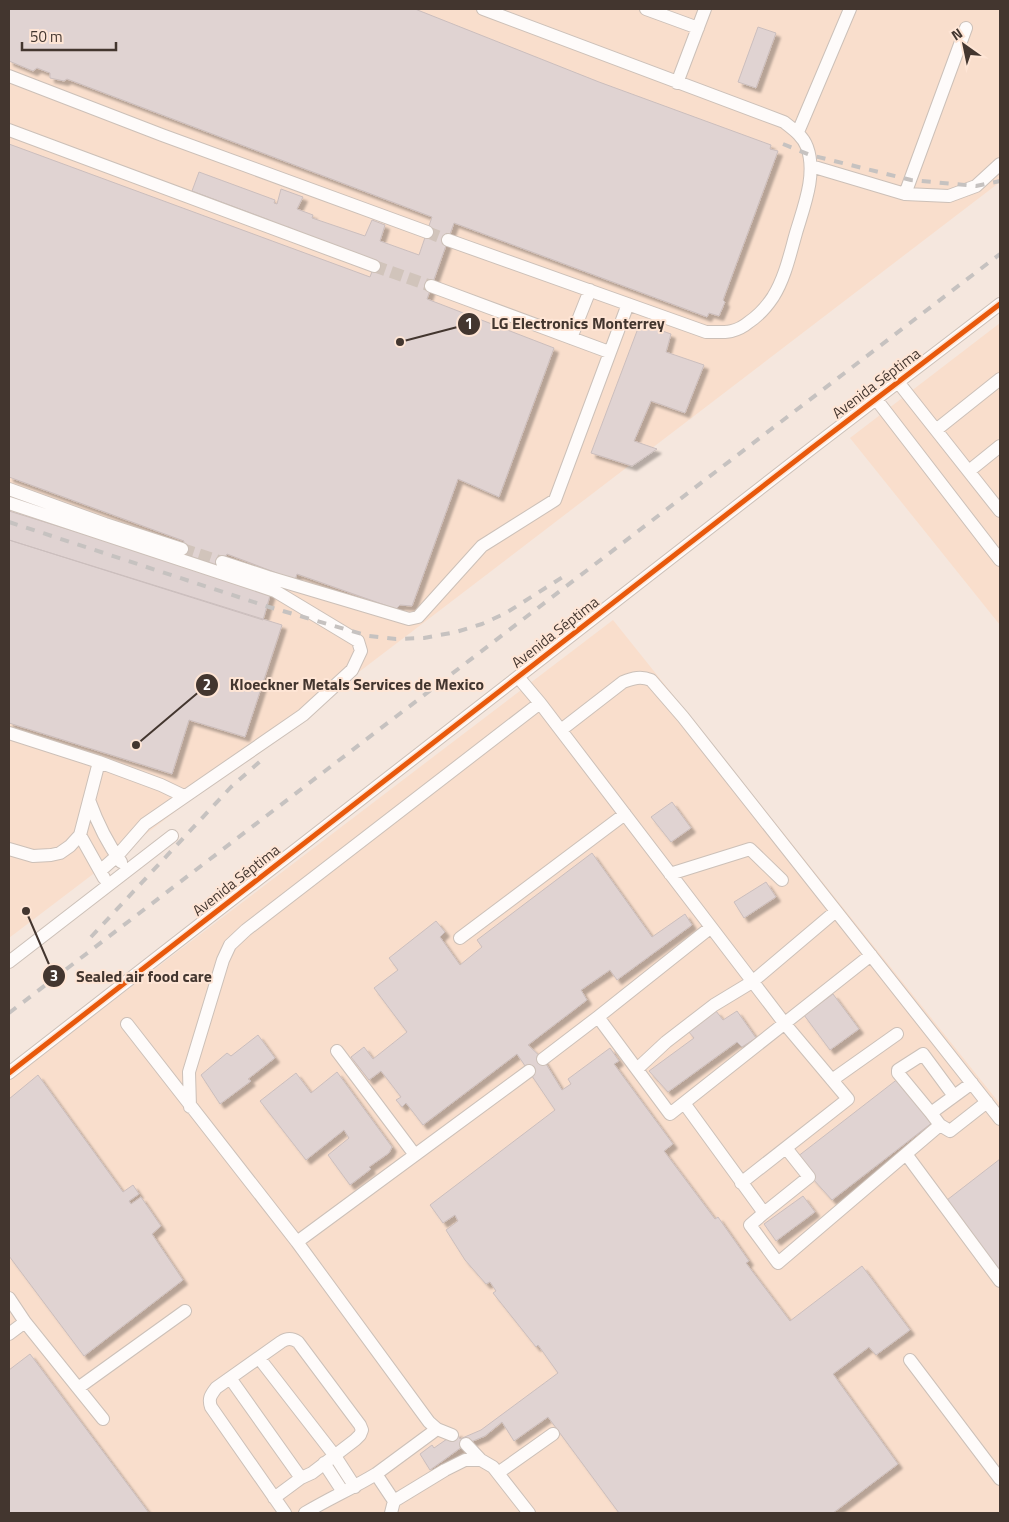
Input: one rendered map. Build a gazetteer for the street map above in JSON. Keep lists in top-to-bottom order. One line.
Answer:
{"streets":{"street":["Avenida Séptima"]},"places":["LG Electronics Monterrey","Kloeckner Metals Services de Mexico","Sealed air food care"],"scale_bar":"50 m","north":"top left"}
